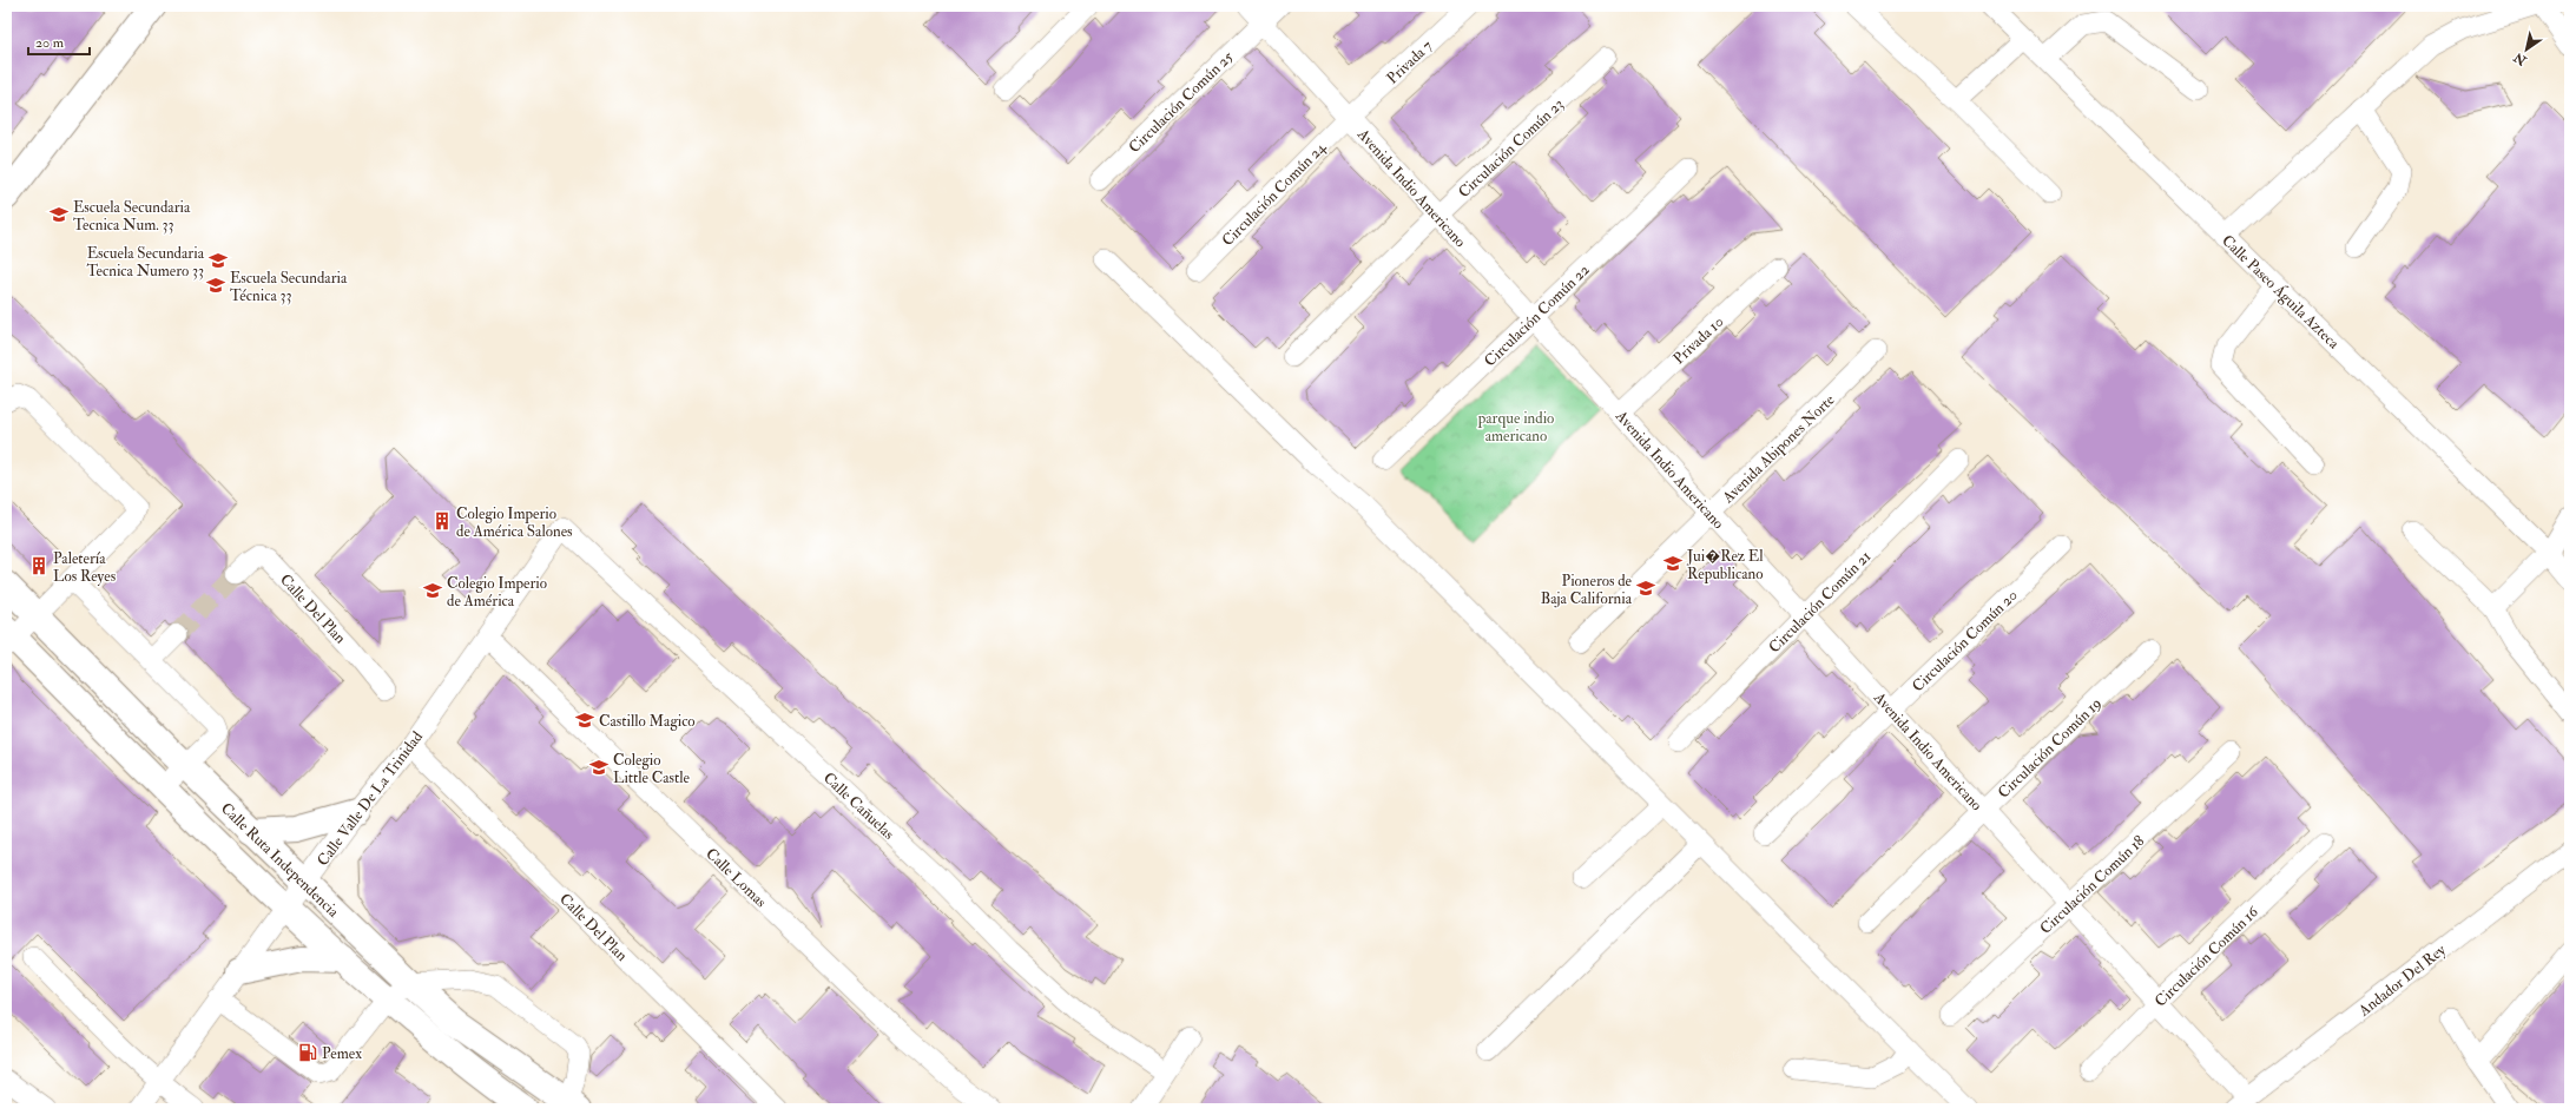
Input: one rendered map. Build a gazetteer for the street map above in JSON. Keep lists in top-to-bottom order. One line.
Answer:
{"streets":{"main road":["Calle Ruta Independencia"],"street":["Privada 7","Circulación Común 25","Circulación Común 23","Avenida Indio Americano","Circulación Común 24","Calle Paseo Águila Azteca","Circulación Común 22","Privada 10","Avenida Abipones Norte","Circulación Común 21","Calle Del Plan","Circulación Común 20","Circulación Común 19","Calle Valle De La Trinidad","Calle Cañuelas","Calle Lomas","Circulación Común 18","Circulación Común 16","Andador Del Rey"]},"crossings":[["Privada 7","Avenida Indio Americano"],["Privada 7","Circulación Común 24"],["Circulación Común 25","Avenida Indio Americano"],["Circulación Común 23","Avenida Indio Americano"],["Avenida Indio Americano","Circulación Común 24"],["Avenida Indio Americano","Circulación Común 22"],["Avenida Indio Americano","Privada 10"],["Avenida Indio Americano","Avenida Abipones Norte"],["Avenida Indio Americano","Circulación Común 21"],["Avenida Indio Americano","Circulación Común 20"],["Avenida Indio Americano","Circulación Común 19"],["Avenida Indio Americano","Circulación Común 18"],["Avenida Indio Americano","Circulación Común 16"],["Avenida Indio Americano","Andador Del Rey"],["Calle Del Plan","Calle Valle De La Trinidad"],["Calle Valle De La Trinidad","Calle Cañuelas"],["Calle Valle De La Trinidad","Calle Ruta Independencia"],["Calle Valle De La Trinidad","Calle Lomas"]],"parks":["parque indio americano"],"places":{"school or university":["Escuela Secundaria Tecnica Num. 33","Escuela Secundaria Tecnica Numero 33","Escuela Secundaria Técnica 33","Jui�Rez El Republicano","Pioneros de Baja California","Colegio Imperio de América","Castillo Magico","Colegio Little Castle"],"building":["Colegio Imperio de América Salones","Paletería Los Reyes"],"fuel station":["Pemex"]},"scale_bar":"20 m","north":"bottom left"}
